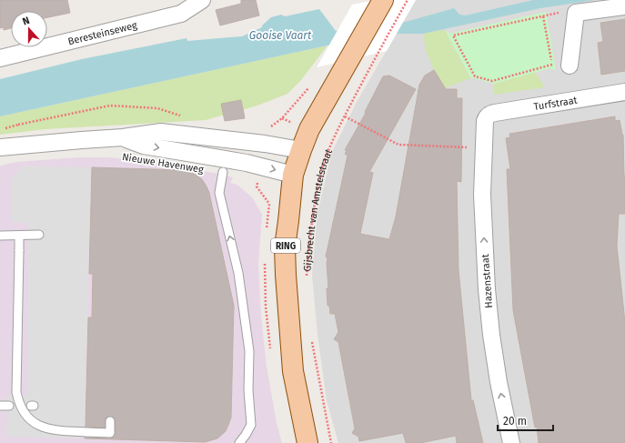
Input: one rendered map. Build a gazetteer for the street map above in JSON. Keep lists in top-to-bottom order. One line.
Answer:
{"streets":{"main road":["RING"],"street":["Beresteinseweg","Turfstraat","Nieuwe Havenweg","Hazenstraat"],"path":["Gijsbrecht van Amstelstraat"]},"crossings":[["Turfstraat","Hazenstraat"],["Nieuwe Havenweg","RING"]],"one_way":["Hazenstraat"],"water":["Gooise Vaart"],"scale_bar":"20 m","north":"top"}
